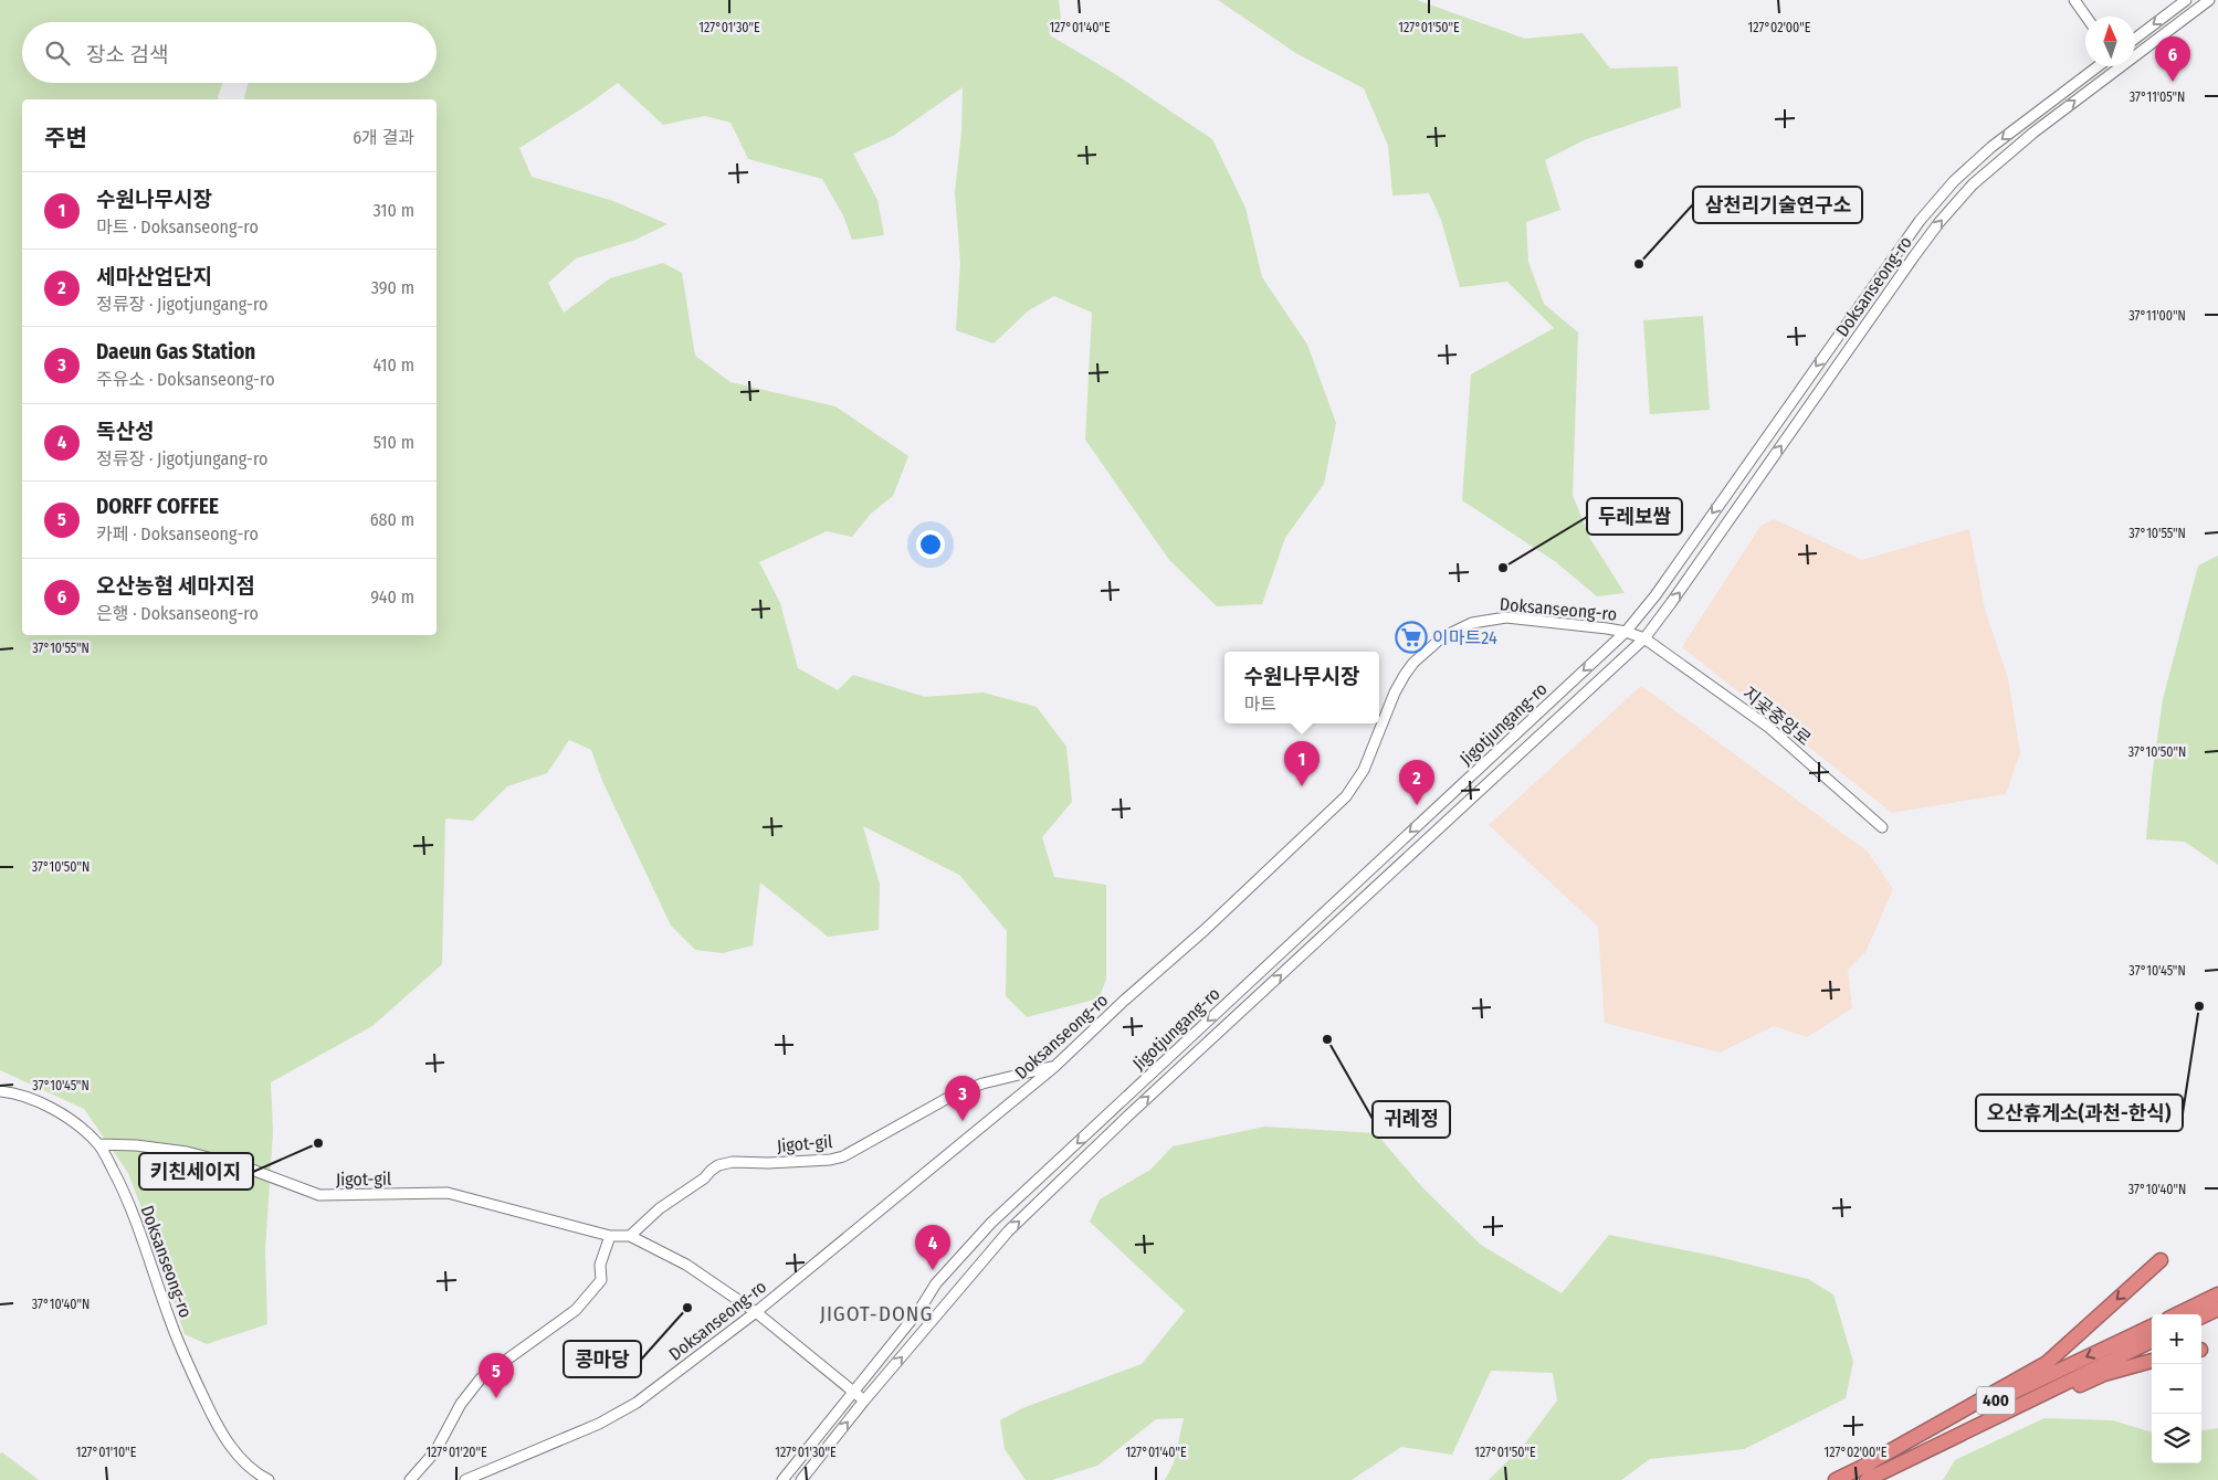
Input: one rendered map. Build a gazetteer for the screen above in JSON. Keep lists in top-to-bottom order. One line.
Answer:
{"streets":{"highway":["400"],"street":["Doksanseong-ro","지곶중앙로","Jigotjungang-ro","Jigot-gil"]},"crossings":[["Doksanseong-ro","지곶중앙로"],["Doksanseong-ro","Jigotjungang-ro"],["Doksanseong-ro","Jigot-gil"],["지곶중앙로","Jigotjungang-ro"],["Jigotjungang-ro","Jigot-gil"]],"districts":["JIGOT-DONG"],"places":{"other":["삼천리기술연구소","두레보쌈","오산휴게소(과천-한식)","귀례정","키친세이지","콩마당"],"supermarket":["이마트24"]},"north":"top","page":{"search":"장소 검색","pins":["6","1","2","3","4","5"],"heading":["주변","6개 결과"],"list":[{"mark":"1","name":"수원나무시장","note":"마트 · Doksanseong-ro","value":"310 m"},{"mark":"2","name":"세마산업단지","note":"정류장 · Jigotjungang-ro","value":"390 m"},{"mark":"3","name":"Daeun Gas Station","note":"주유소 · Doksanseong-ro","value":"410 m"},{"mark":"4","name":"독산성","note":"정류장 · Jigotjungang-ro","value":"510 m"},{"mark":"5","name":"DORFF COFFEE","note":"카페 · Doksanseong-ro","value":"680 m"},{"mark":"6","name":"오산농협 세마지점","note":"은행 · Doksanseong-ro","value":"940 m"}],"popup":["수원나무시장","마트"],"map_buttons":["+","−"]},"coordinates":["127°01'30\"E","127°01'40\"E","127°01'50\"E","127°02'00\"E","37°11'05\"N","37°11'00\"N","37°10'55\"N","37°10'50\"N","37°10'45\"N","37°10'40\"N","127°01'10\"E","127°01'20\"E"]}
